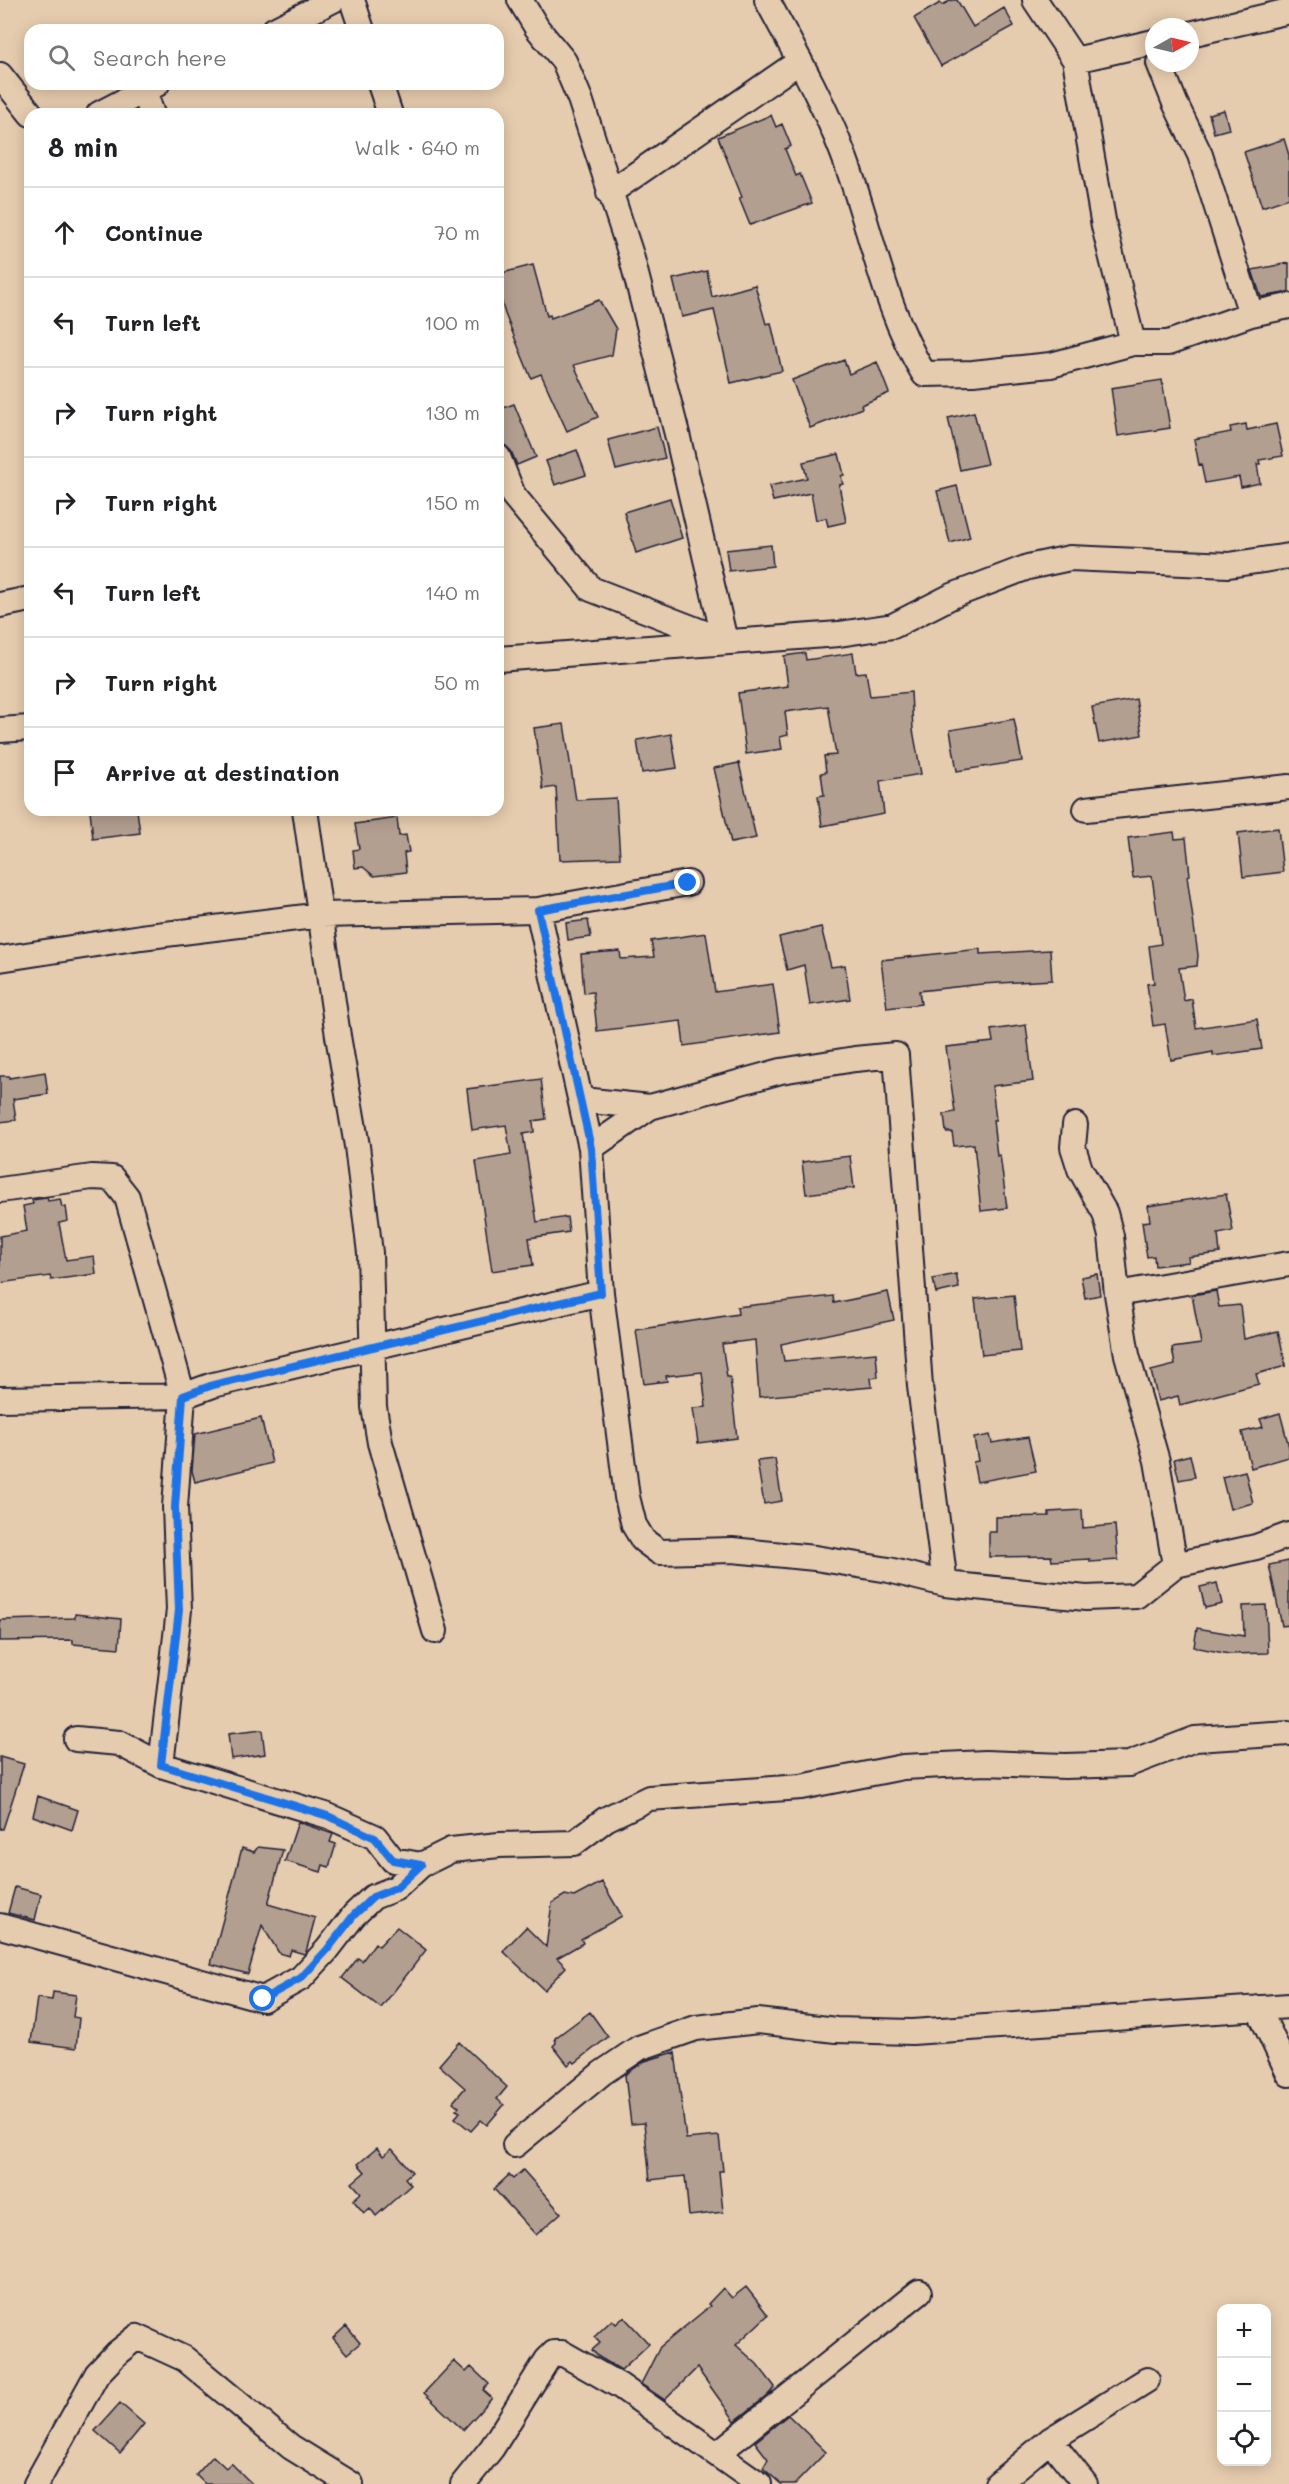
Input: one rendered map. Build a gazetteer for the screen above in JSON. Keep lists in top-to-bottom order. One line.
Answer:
{"north":"right","page":{"search":"Search here","heading":["8 min","Walk · 640 m"],"list":[["Continue","70 m"],["Turn left","100 m"],["Turn right","130 m"],["Turn right","150 m"],["Turn left","140 m"],["Turn right","50 m"],"Arrive at destination"],"map_buttons":["+","−"]}}
